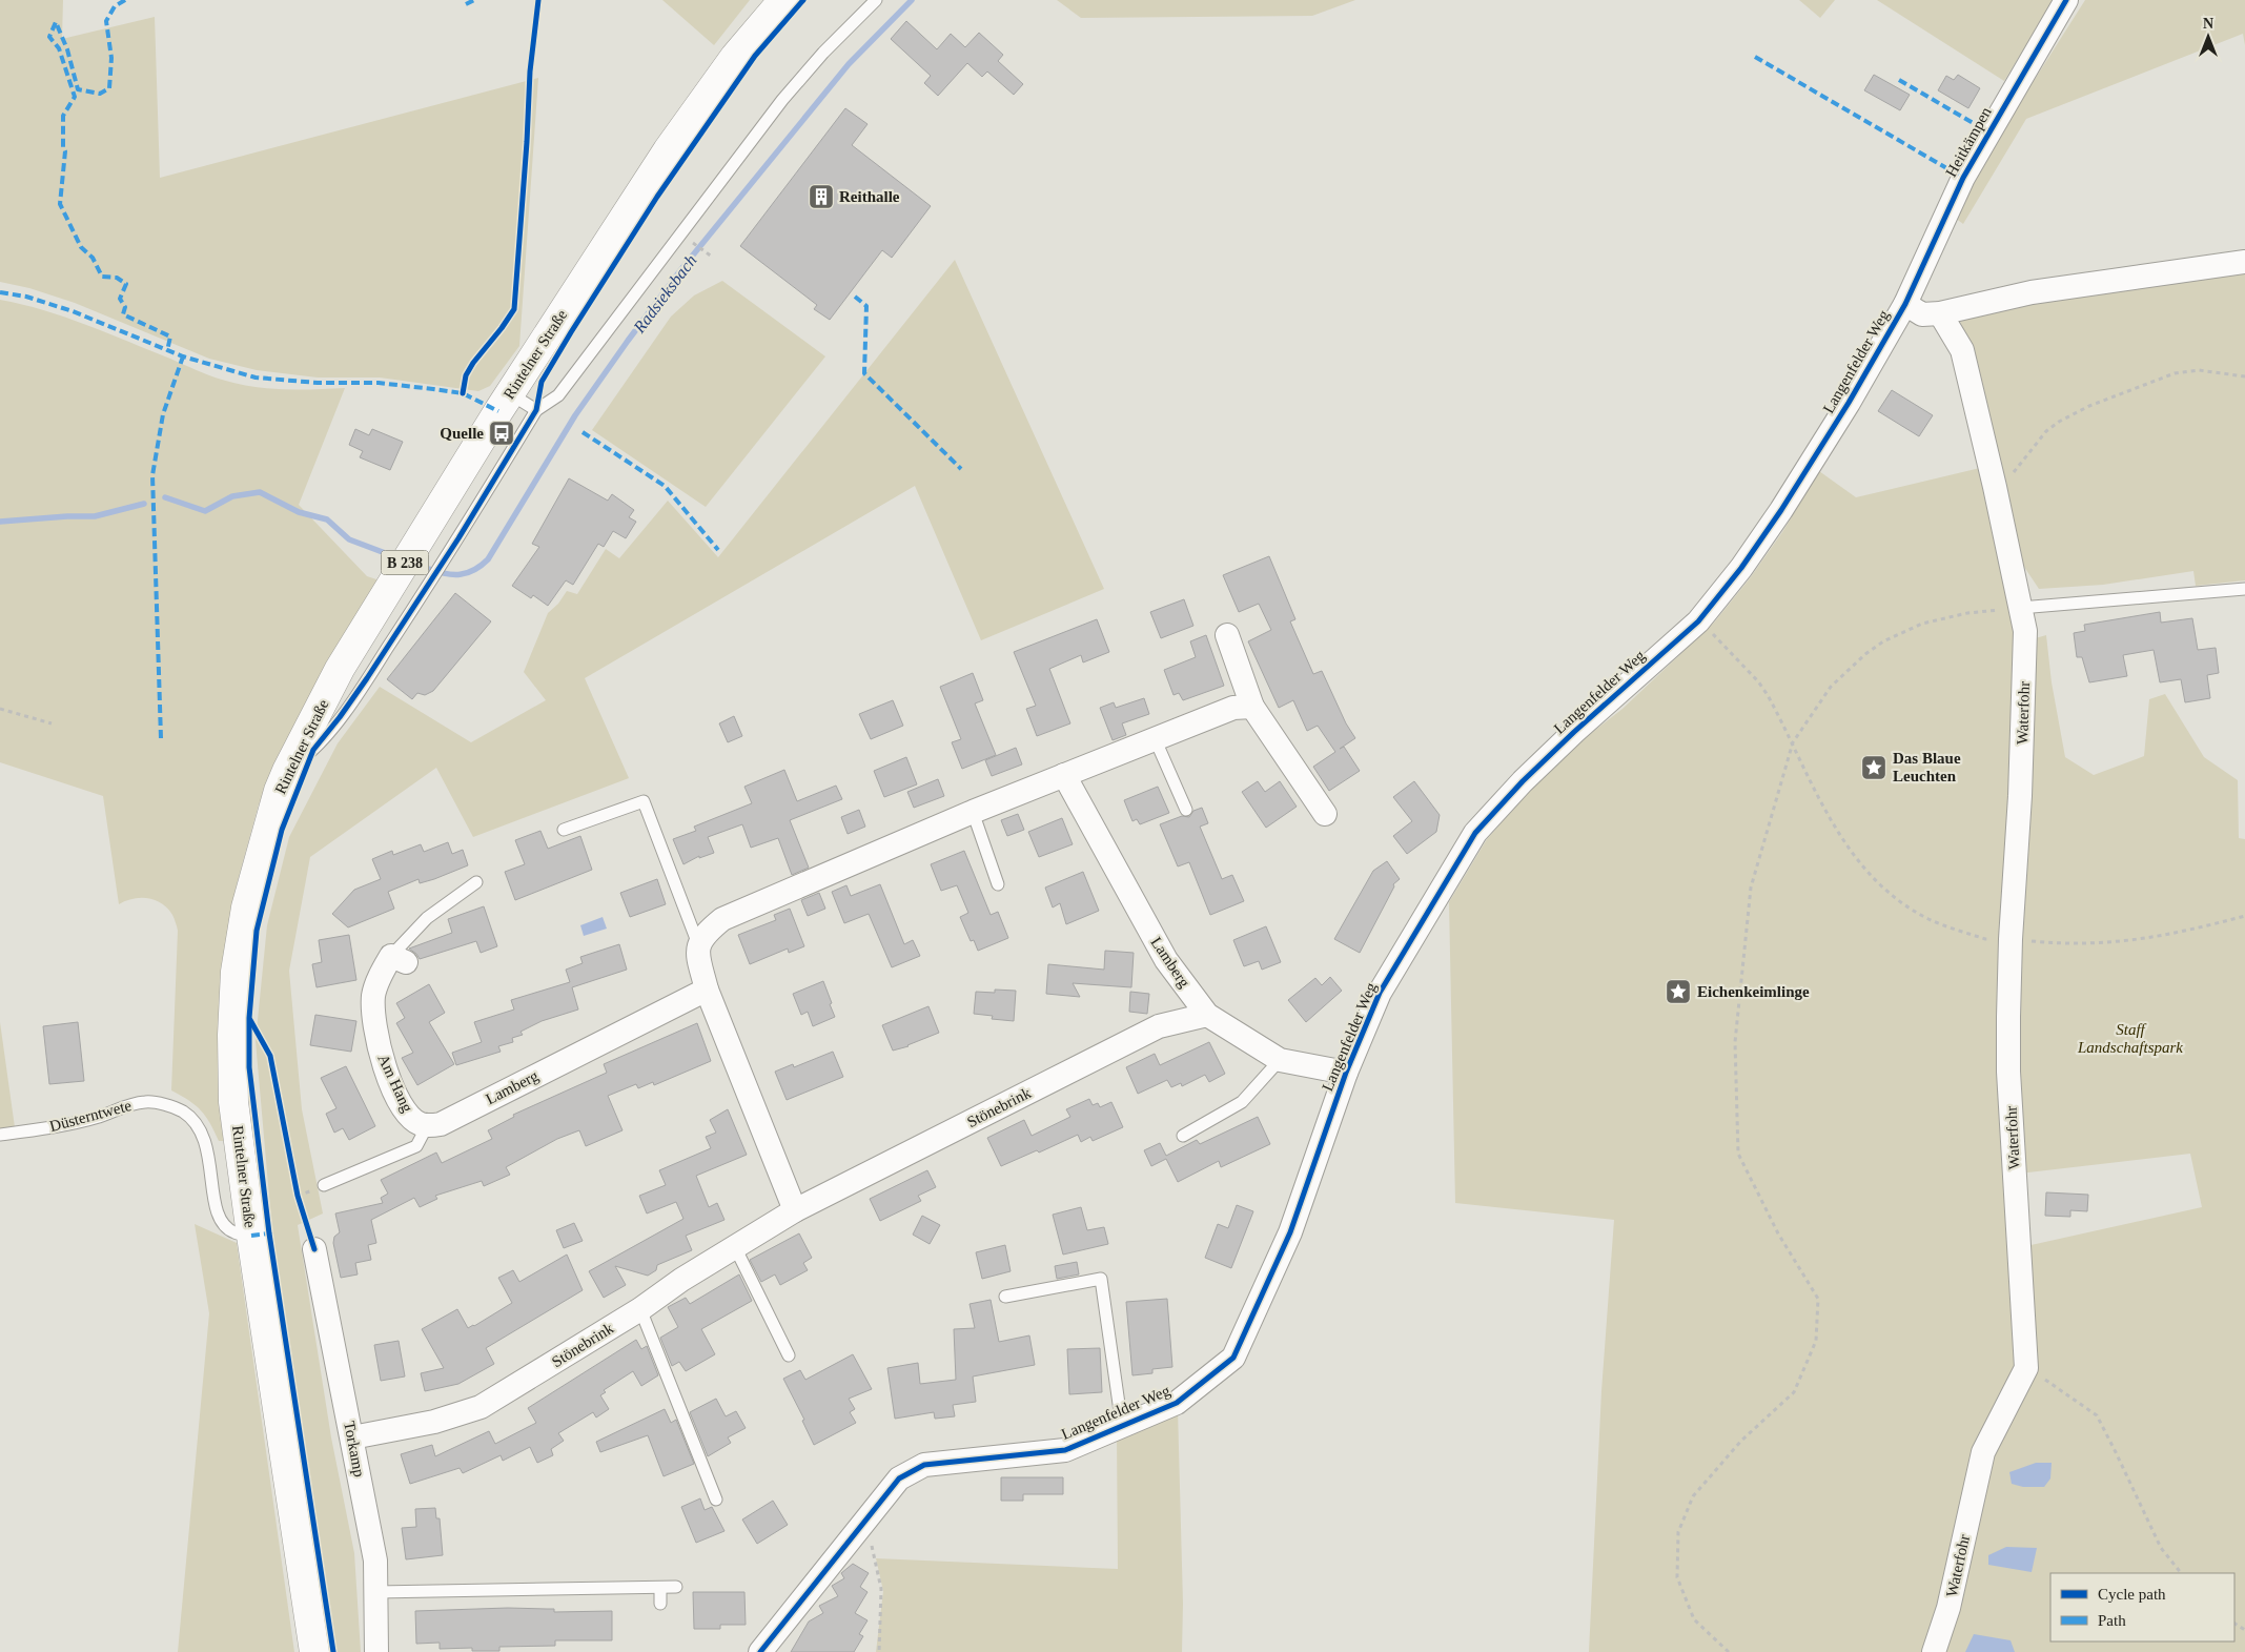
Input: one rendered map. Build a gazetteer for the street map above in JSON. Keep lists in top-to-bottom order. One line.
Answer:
{"streets":{"main road":["Rintelner Straße","B 238"],"street":["Heitkämpen","Langenfelder Weg","Waterfohr","Lamberg","Am Hang","Stönebrink","Torkamp"],"lane":["Düsterntwete"]},"crossings":[["Heitkämpen","Langenfelder Weg"],["Rintelner Straße","Düsterntwete"],["Langenfelder Weg","Waterfohr"],["Langenfelder Weg","Lamberg"],["Lamberg","Am Hang"],["Lamberg","Stönebrink"],["Stönebrink","Torkamp"]],"water":["Radsieksbach"],"parks":["Staff Landschaftspark"],"places":{"building":["Reithalle"],"bus stop":["Quelle"],"place":["Das Blaue Leuchten","Eichenkeimlinge"]},"legend":["Cycle path","Path"],"north":"top"}
